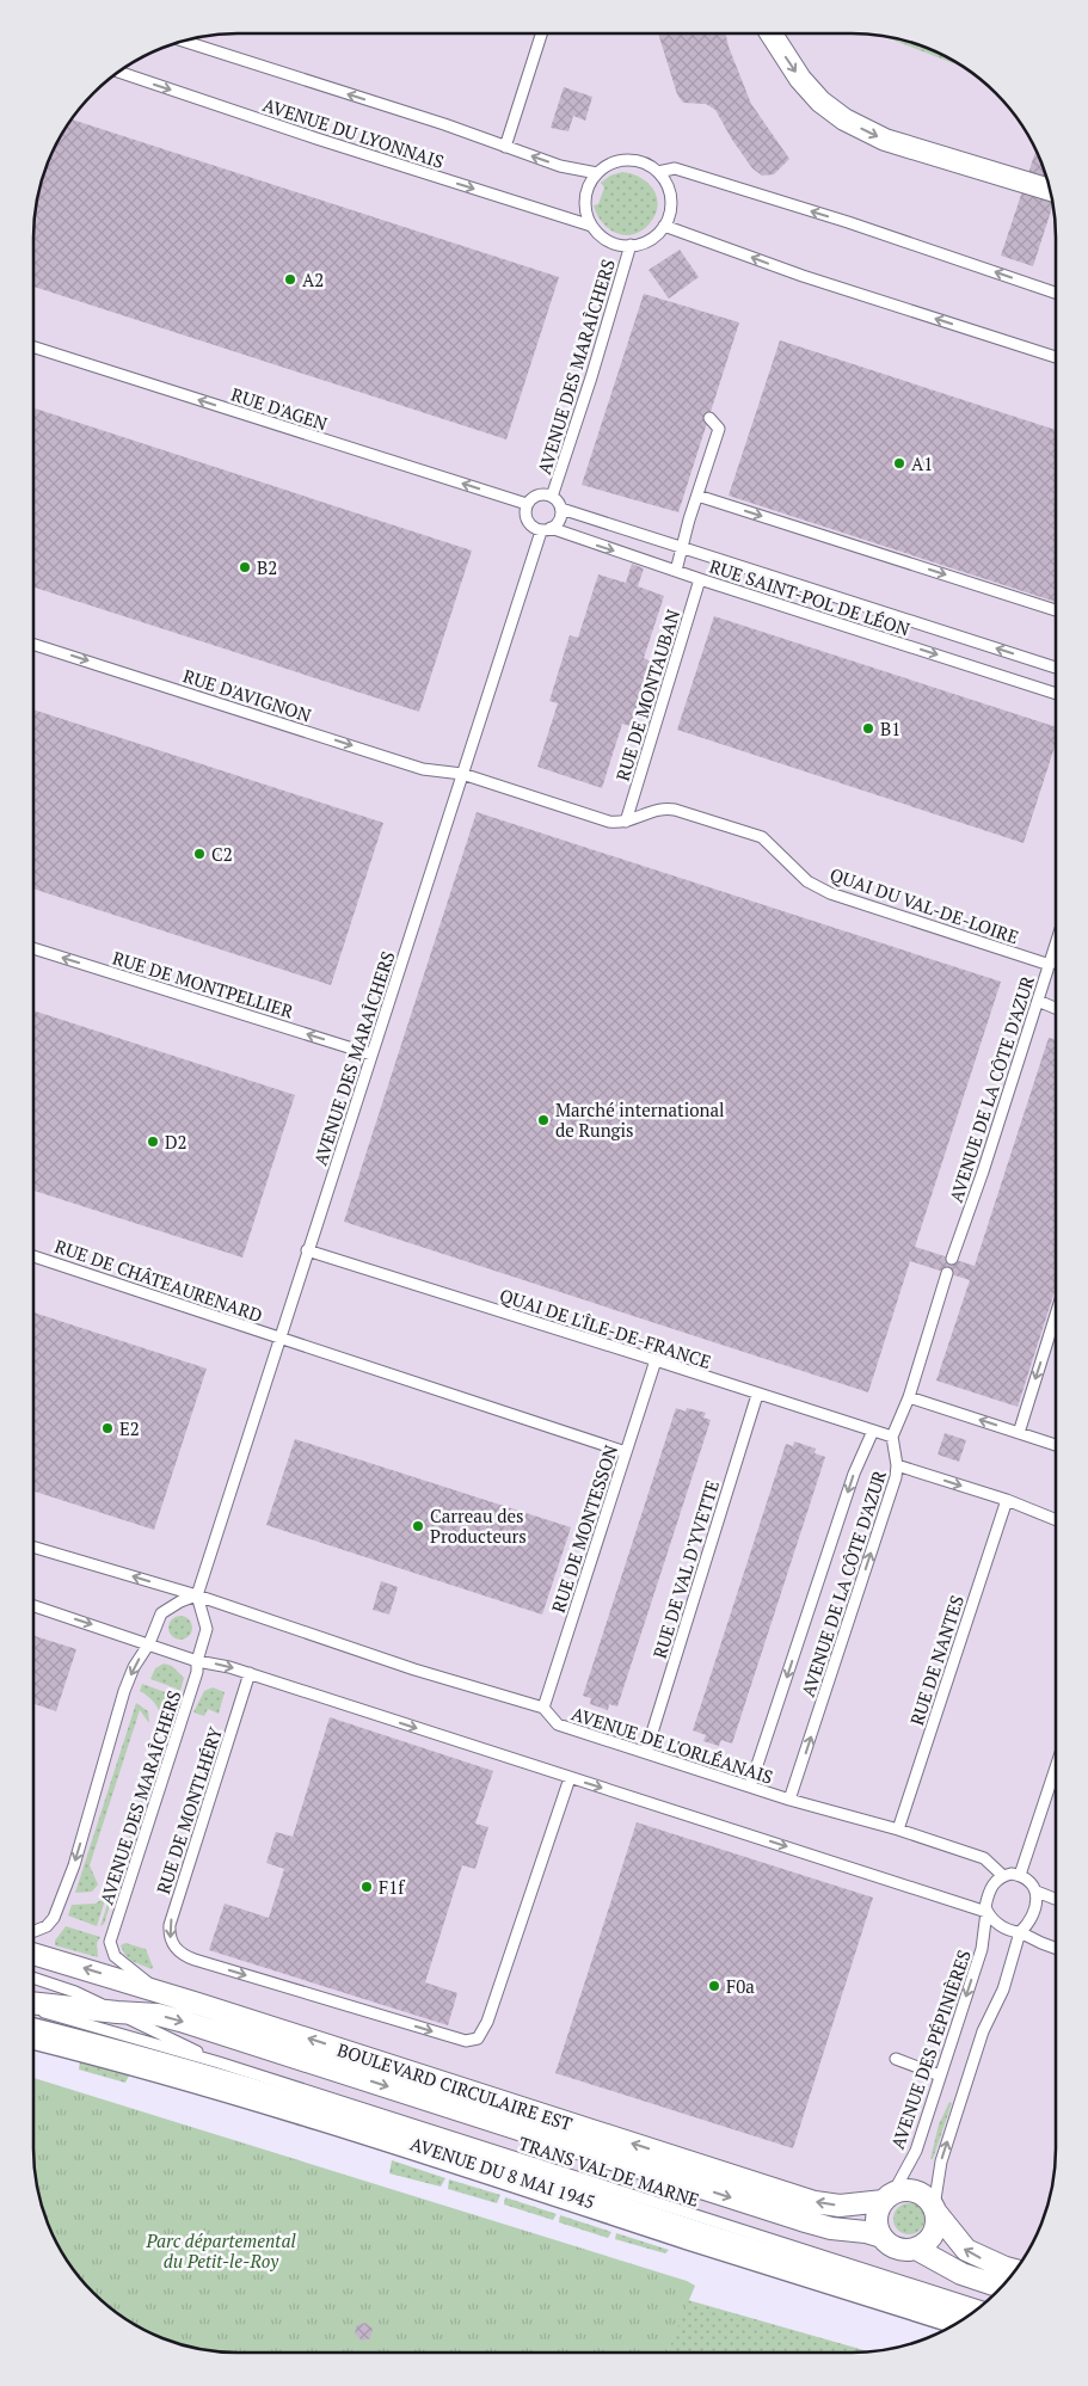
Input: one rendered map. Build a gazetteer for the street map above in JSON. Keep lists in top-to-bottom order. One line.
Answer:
{"streets":{"main road":["AVENUE DU 8 MAI 1945"],"street":["BOULEVARD CIRCULAIRE EST"],"lane":["AVENUE DU LYONNAIS","AVENUE DES MARAÎCHERS","RUE D'AGEN","RUE SAINT-POL DE LÉON","RUE D'AVIGNON","RUE DE MONTAUBAN","QUAI DU VAL-DE-LOIRE","RUE DE MONTPELLIER","AVENUE DE LA CÔTE D'AZUR","RUE DE CHÂTEAURENARD","QUAI DE L'ÎLE-DE-FRANCE","RUE DE MONTESSON","RUE DE VAL D'YVETTE","RUE DE NANTES","AVENUE DE L'ORLÉANAIS","RUE DE MONTLHÉRY","AVENUE DES PÉPINIÈRES","TRANS VAL DE MARNE"]},"crossings":[["AVENUE DU LYONNAIS","AVENUE DES MARAÎCHERS"],["AVENUE DES MARAÎCHERS","RUE D'AGEN"],["AVENUE DES MARAÎCHERS","RUE SAINT-POL DE LÉON"],["AVENUE DES MARAÎCHERS","RUE D'AVIGNON"],["AVENUE DES MARAÎCHERS","QUAI DU VAL-DE-LOIRE"],["AVENUE DES MARAÎCHERS","RUE DE MONTPELLIER"],["AVENUE DES MARAÎCHERS","RUE DE CHÂTEAURENARD"],["AVENUE DES MARAÎCHERS","QUAI DE L'ÎLE-DE-FRANCE"],["AVENUE DES MARAÎCHERS","AVENUE DE L'ORLÉANAIS"],["AVENUE DES MARAÎCHERS","BOULEVARD CIRCULAIRE EST"],["RUE D'AGEN","RUE SAINT-POL DE LÉON"],["RUE SAINT-POL DE LÉON","RUE DE MONTAUBAN"],["RUE D'AVIGNON","QUAI DU VAL-DE-LOIRE"],["RUE DE MONTAUBAN","QUAI DU VAL-DE-LOIRE"],["QUAI DU VAL-DE-LOIRE","AVENUE DE LA CÔTE D'AZUR"],["AVENUE DE LA CÔTE D'AZUR","QUAI DE L'ÎLE-DE-FRANCE"],["AVENUE DE LA CÔTE D'AZUR","AVENUE DE L'ORLÉANAIS"],["RUE DE CHÂTEAURENARD","RUE DE MONTESSON"],["QUAI DE L'ÎLE-DE-FRANCE","RUE DE MONTESSON"],["QUAI DE L'ÎLE-DE-FRANCE","RUE DE VAL D'YVETTE"],["RUE DE MONTESSON","AVENUE DE L'ORLÉANAIS"],["RUE DE VAL D'YVETTE","AVENUE DE L'ORLÉANAIS"],["RUE DE NANTES","AVENUE DE L'ORLÉANAIS"],["AVENUE DE L'ORLÉANAIS","AVENUE DES PÉPINIÈRES"],["AVENUE DES PÉPINIÈRES","BOULEVARD CIRCULAIRE EST"]],"one_way":["RUE D'AGEN","RUE D'AVIGNON","RUE DE MONTPELLIER"],"parks":["Parc départemental du Petit-le-Roy"],"places":["A2","A1","B2","B1","C2","Marché international de Rungis","D2","E2","Carreau des Producteurs","F1f","F0a"]}
